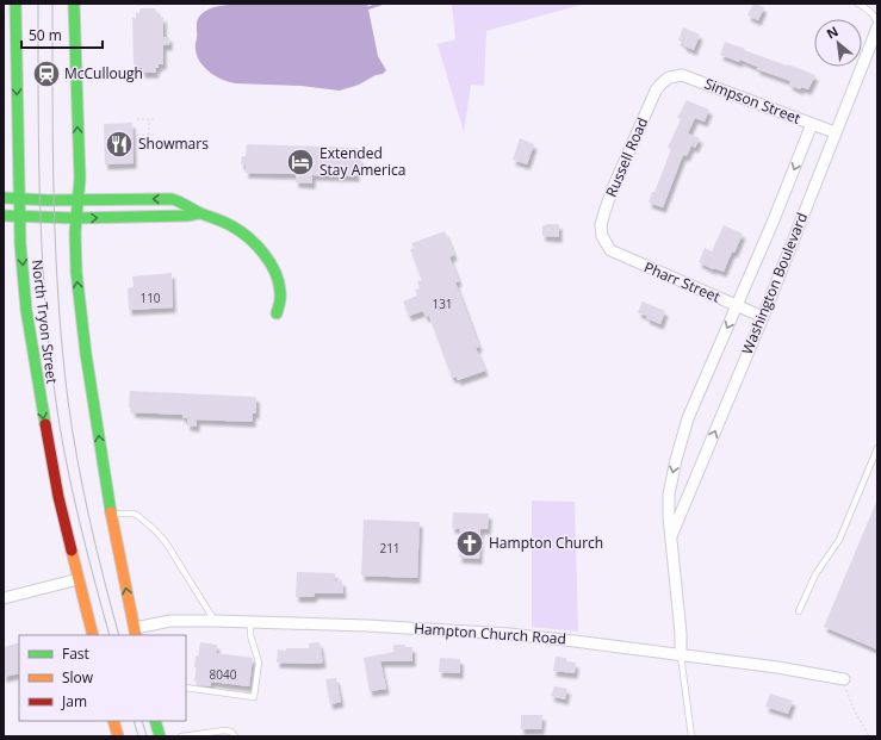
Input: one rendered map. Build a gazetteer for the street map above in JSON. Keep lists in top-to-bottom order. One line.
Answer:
{"streets":{"main road":["North Tryon Street"],"street":["Simpson Street","Russell Road","Pharr Street","Washington Boulevard","Hampton Church Road"]},"crossings":[["Simpson Street","Russell Road"],["Simpson Street","Washington Boulevard"],["Russell Road","Pharr Street"],["Pharr Street","Washington Boulevard"],["Washington Boulevard","Hampton Church Road"]],"places":{"station":["McCullough"],"restaurant":["Showmars"],"hotel":["Extended Stay America"],"church":["Hampton Church"]},"house_numbers":["110","131","211","8040"],"legend":["Fast","Slow","Jam"],"scale_bar":"50 m","north":"top left"}
